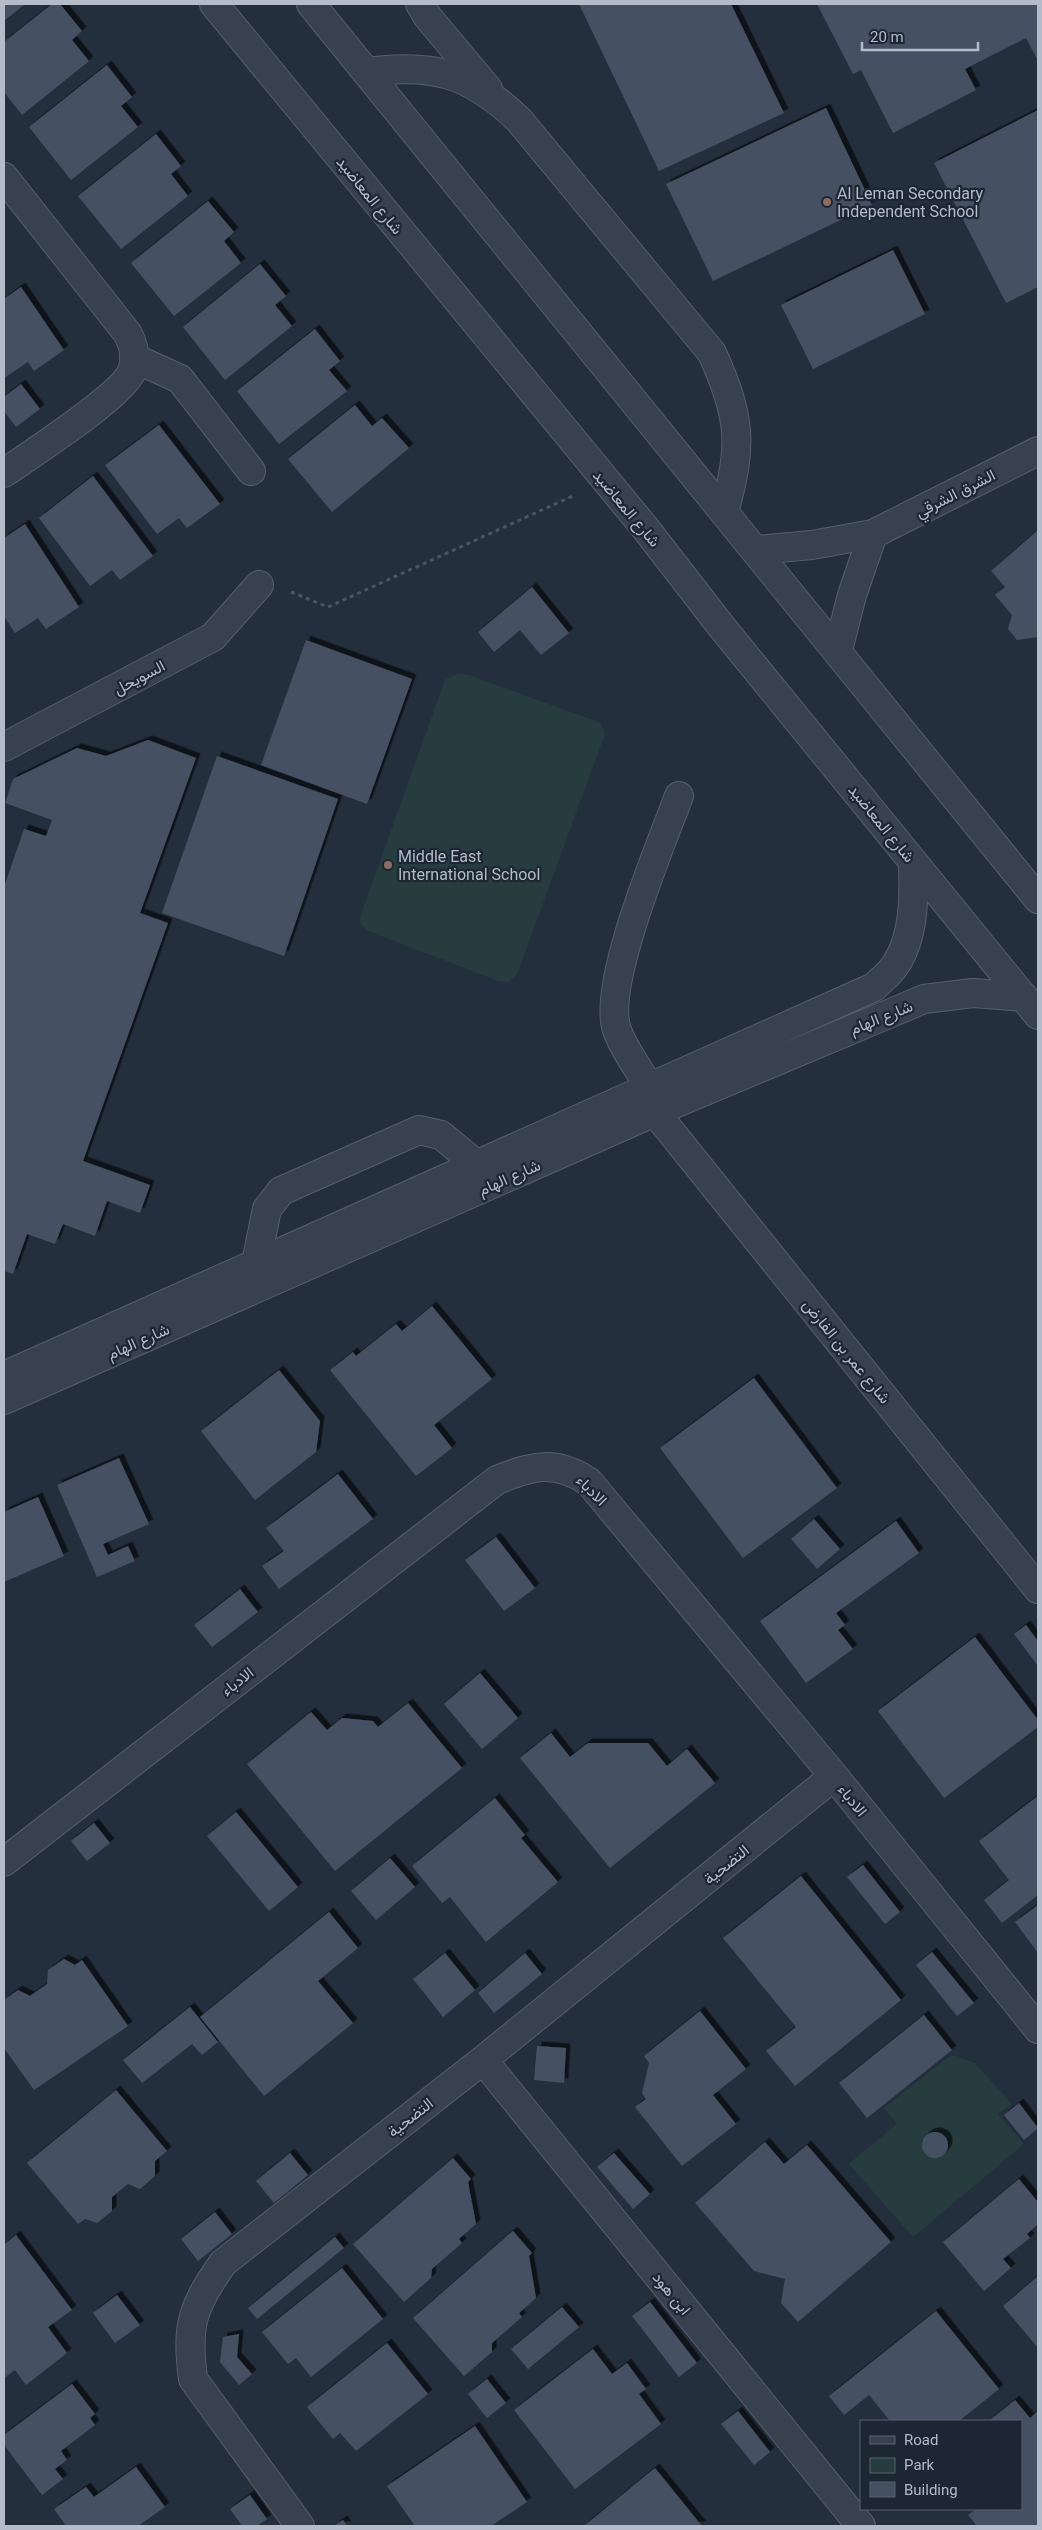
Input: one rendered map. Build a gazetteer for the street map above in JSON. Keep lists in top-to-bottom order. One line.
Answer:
{"streets":{"street":["شارع المعاضيد","الشرق الشرقي","السويحل","شارع الهام","شارع عمر بن الفارض","الادباء","التضحية","ابن هود"]},"crossings":[["شارع المعاضيد","شارع الهام"],["شارع الهام","شارع عمر بن الفارض"],["الادباء","التضحية"],["التضحية","ابن هود"]],"places":["Al Leman Secondary Independent School","Middle East International School"],"legend":["Road","Park","Building"],"scale_bar":"20 m"}
